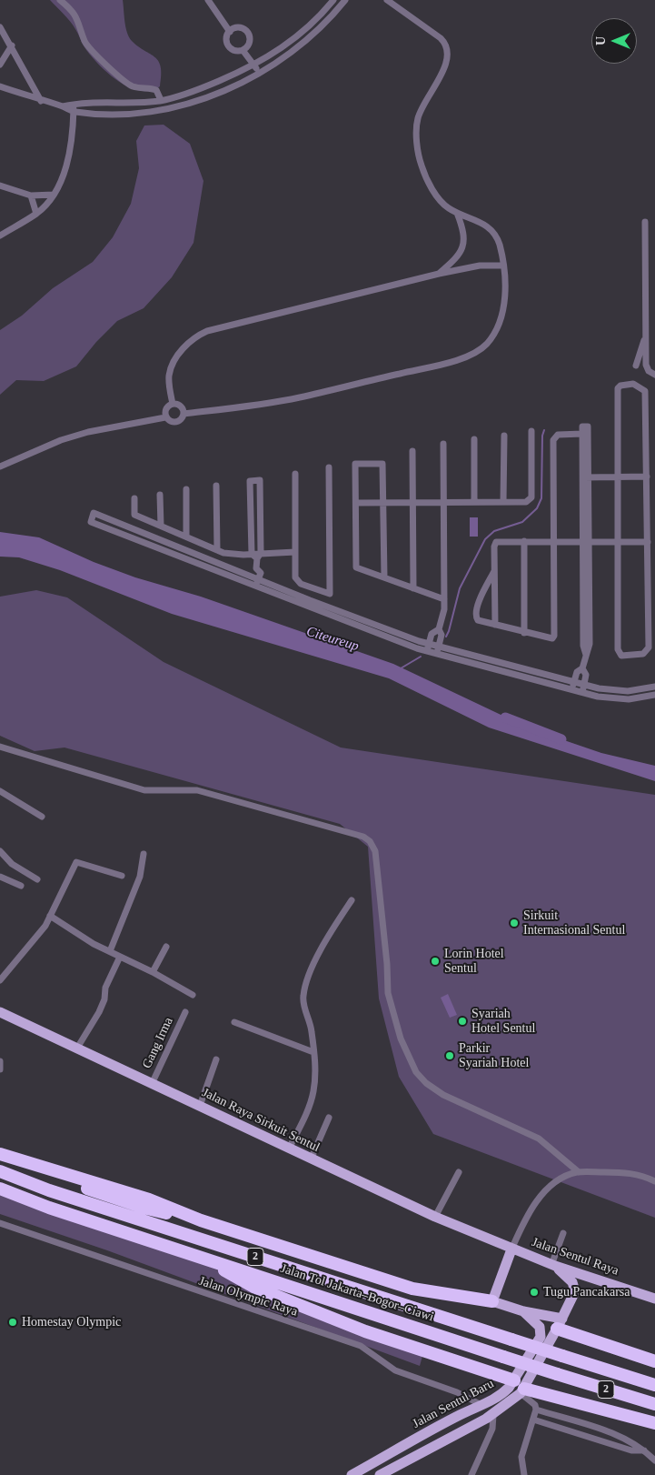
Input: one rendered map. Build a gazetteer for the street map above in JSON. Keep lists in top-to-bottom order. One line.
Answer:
{"streets":{"highway":["2","Jalan Tol Jakarta–Bogor–Ciawi"],"main road":["Jalan Raya Sirkuit Sentul","Jalan Sentul Raya","Jalan Sentul Baru"],"street":["Gang Irma","Jalan Olympic Raya"]},"crossings":[["Gang Irma","Jalan Raya Sirkuit Sentul"],["Jalan Raya Sirkuit Sentul","Jalan Sentul Raya"],["Jalan Sentul Raya","Jalan Sentul Baru"],["Jalan Olympic Raya","Jalan Sentul Baru"]],"water":["Citeureup"],"places":["Sirkuit Internasional Sentul","Lorin Hotel Sentul","Syariah Hotel Sentul","Parkir Syariah Hotel","Tugu Pancakarsa","Homestay Olympic"],"north":"left"}
